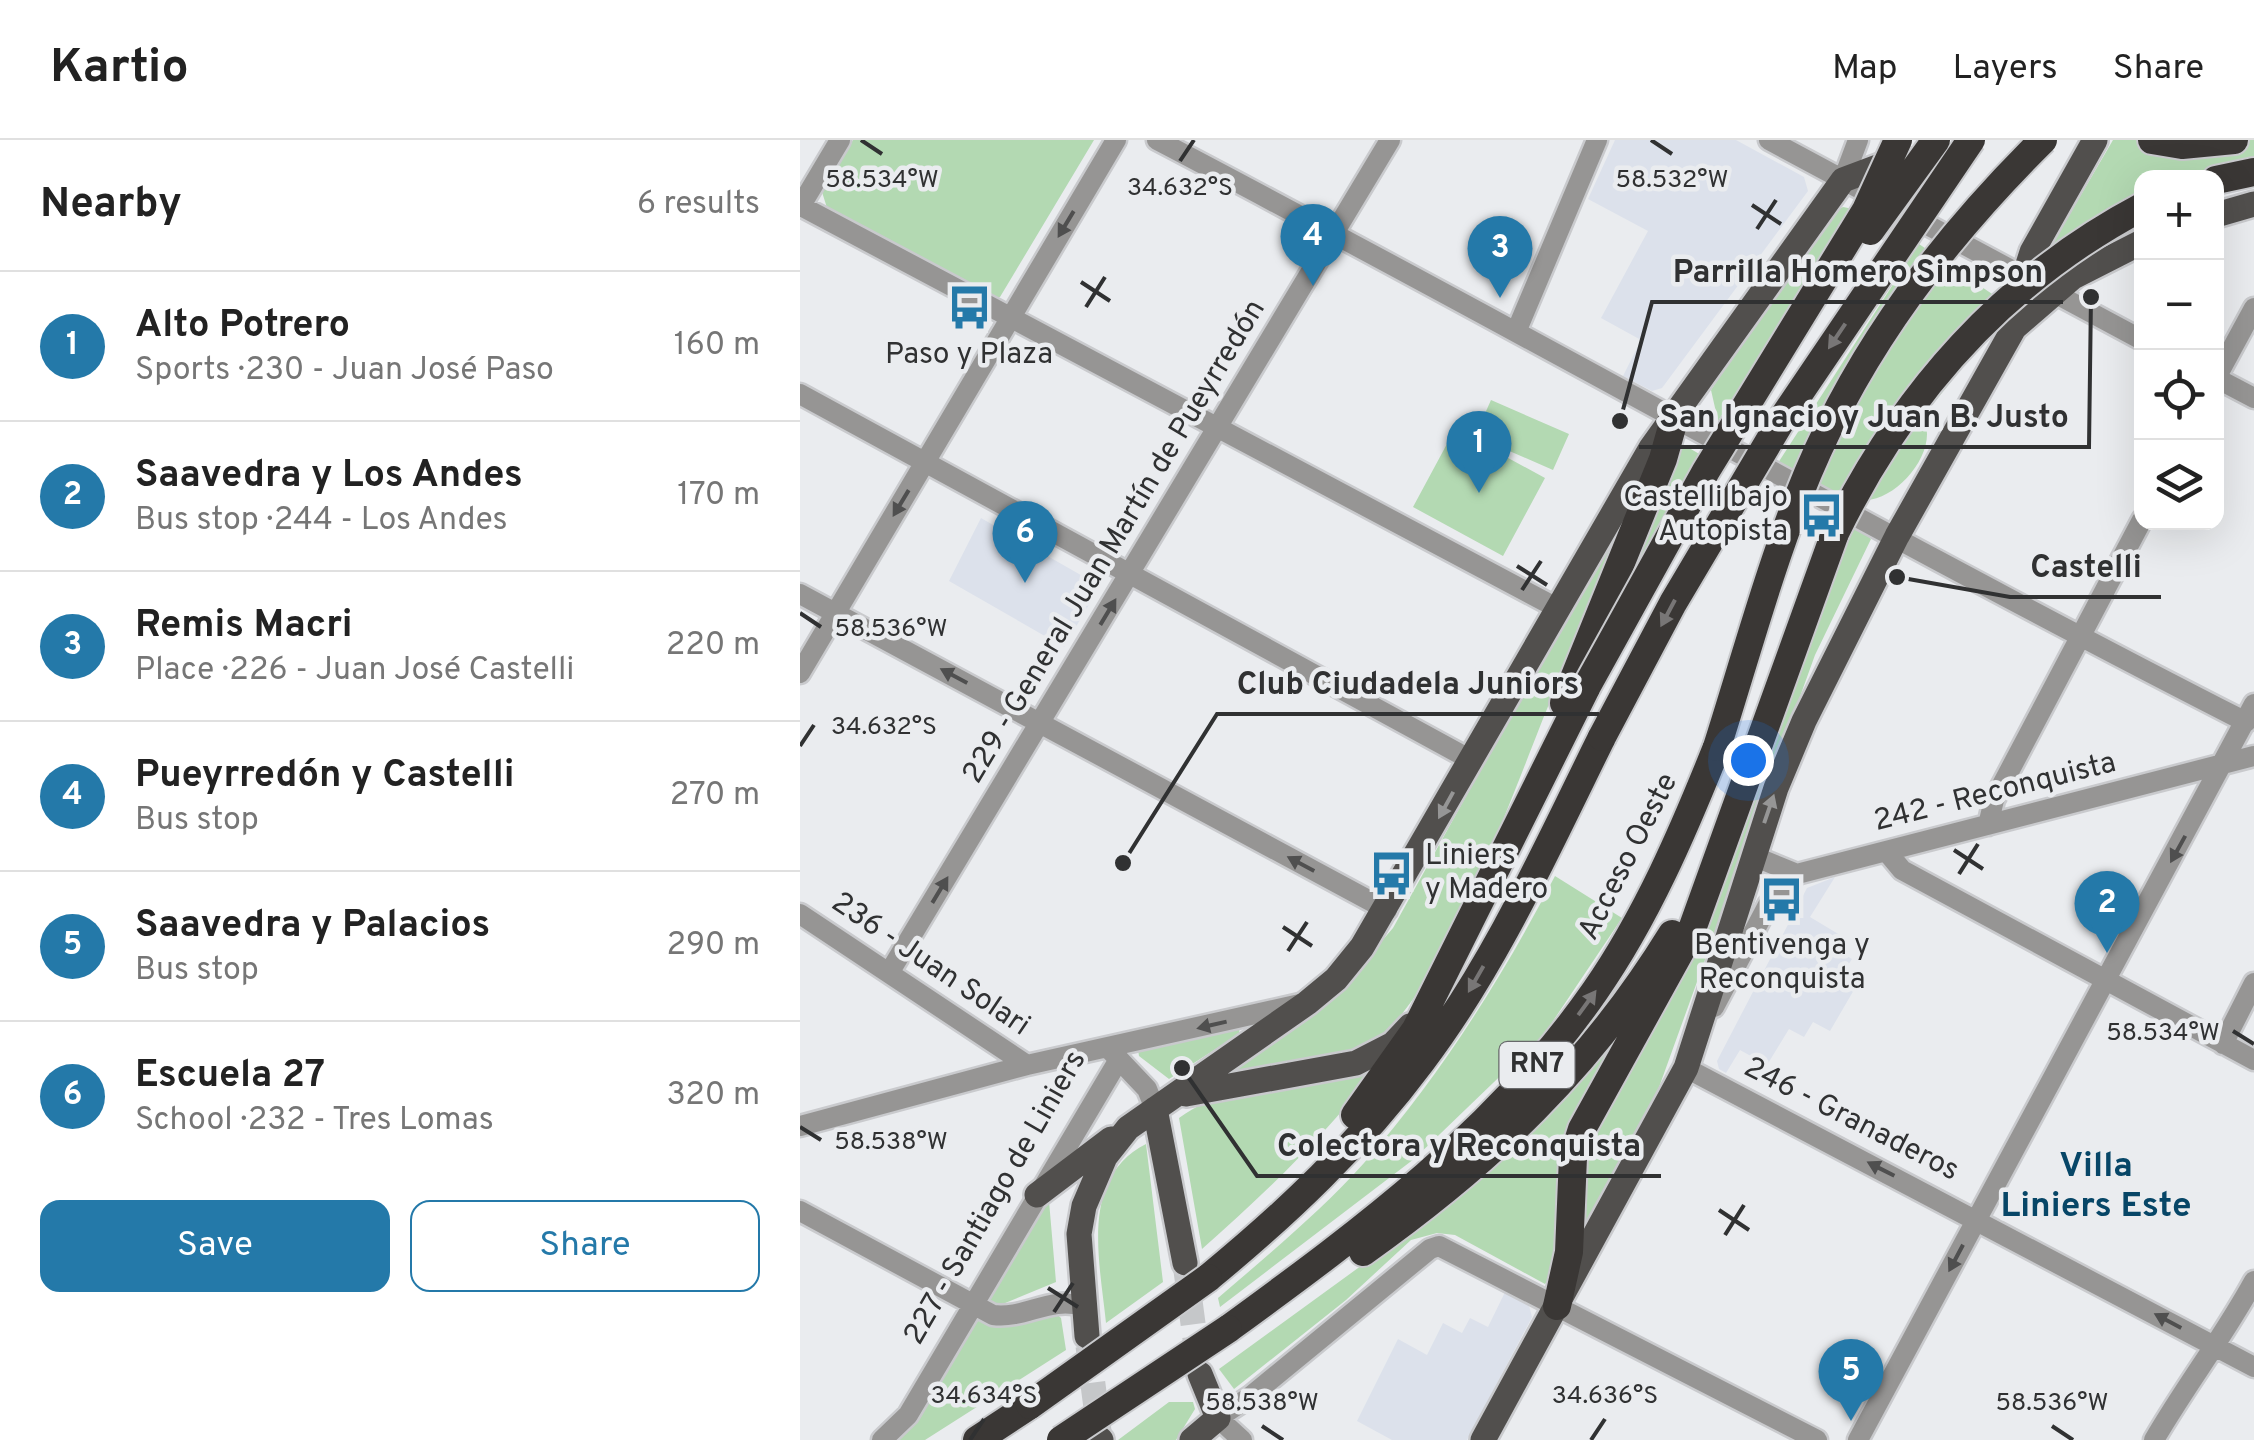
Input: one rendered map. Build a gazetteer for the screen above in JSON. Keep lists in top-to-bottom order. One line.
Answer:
{"streets":{"highway":["Acceso Oeste","RN7"],"street":["229 - General Juan Martín de Pueyrredón","242 - Reconquista","236 - Juan Solari","246 - Granaderos","227 - Santiago de Liniers"]},"crossings":[["229 - General Juan Martín de Pueyrredón","236 - Juan Solari"]],"one_way":["229 - General Juan Martín de Pueyrredón","246 - Granaderos"],"districts":["Villa Liniers Este"],"places":{"other":["San Ignacio y Juan B. Justo","Parrilla Homero Simpson","Castelli","Club Ciudadela Juniors","Colectora y Reconquista"],"bus stop":["Paso y Plaza","Castelli bajo Autopista","Liniers y Madero","Bentivenga y Reconquista"]},"page":{"header":"Kartio","nav":["Map","Layers","Share"],"heading":["Nearby","6 results"],"map_buttons":["+","−"],"pins":["4","3","1","6","2","5"],"list":[{"mark":"1","name":"Alto Potrero","note":"Sports · 230 - Juan José Paso","value":"160 m"},{"mark":"2","name":"Saavedra y Los Andes","note":"Bus stop · 244 - Los Andes","value":"170 m"},{"mark":"3","name":"Remis Macri","note":"Place · 226 - Juan José Castelli","value":"220 m"},{"mark":"4","name":"Pueyrredón y Castelli","note":"Bus stop","value":"270 m"},{"mark":"5","name":"Saavedra y Palacios","note":"Bus stop","value":"290 m"},{"mark":"6","name":"Escuela 27","note":"School · 232 - Tres Lomas","value":"320 m"}],"buttons":["Save","Share"]},"coordinates":["58.534°W","58.532°W","34.632°S","58.536°W","58.538°W","34.634°S","34.636°S"]}
